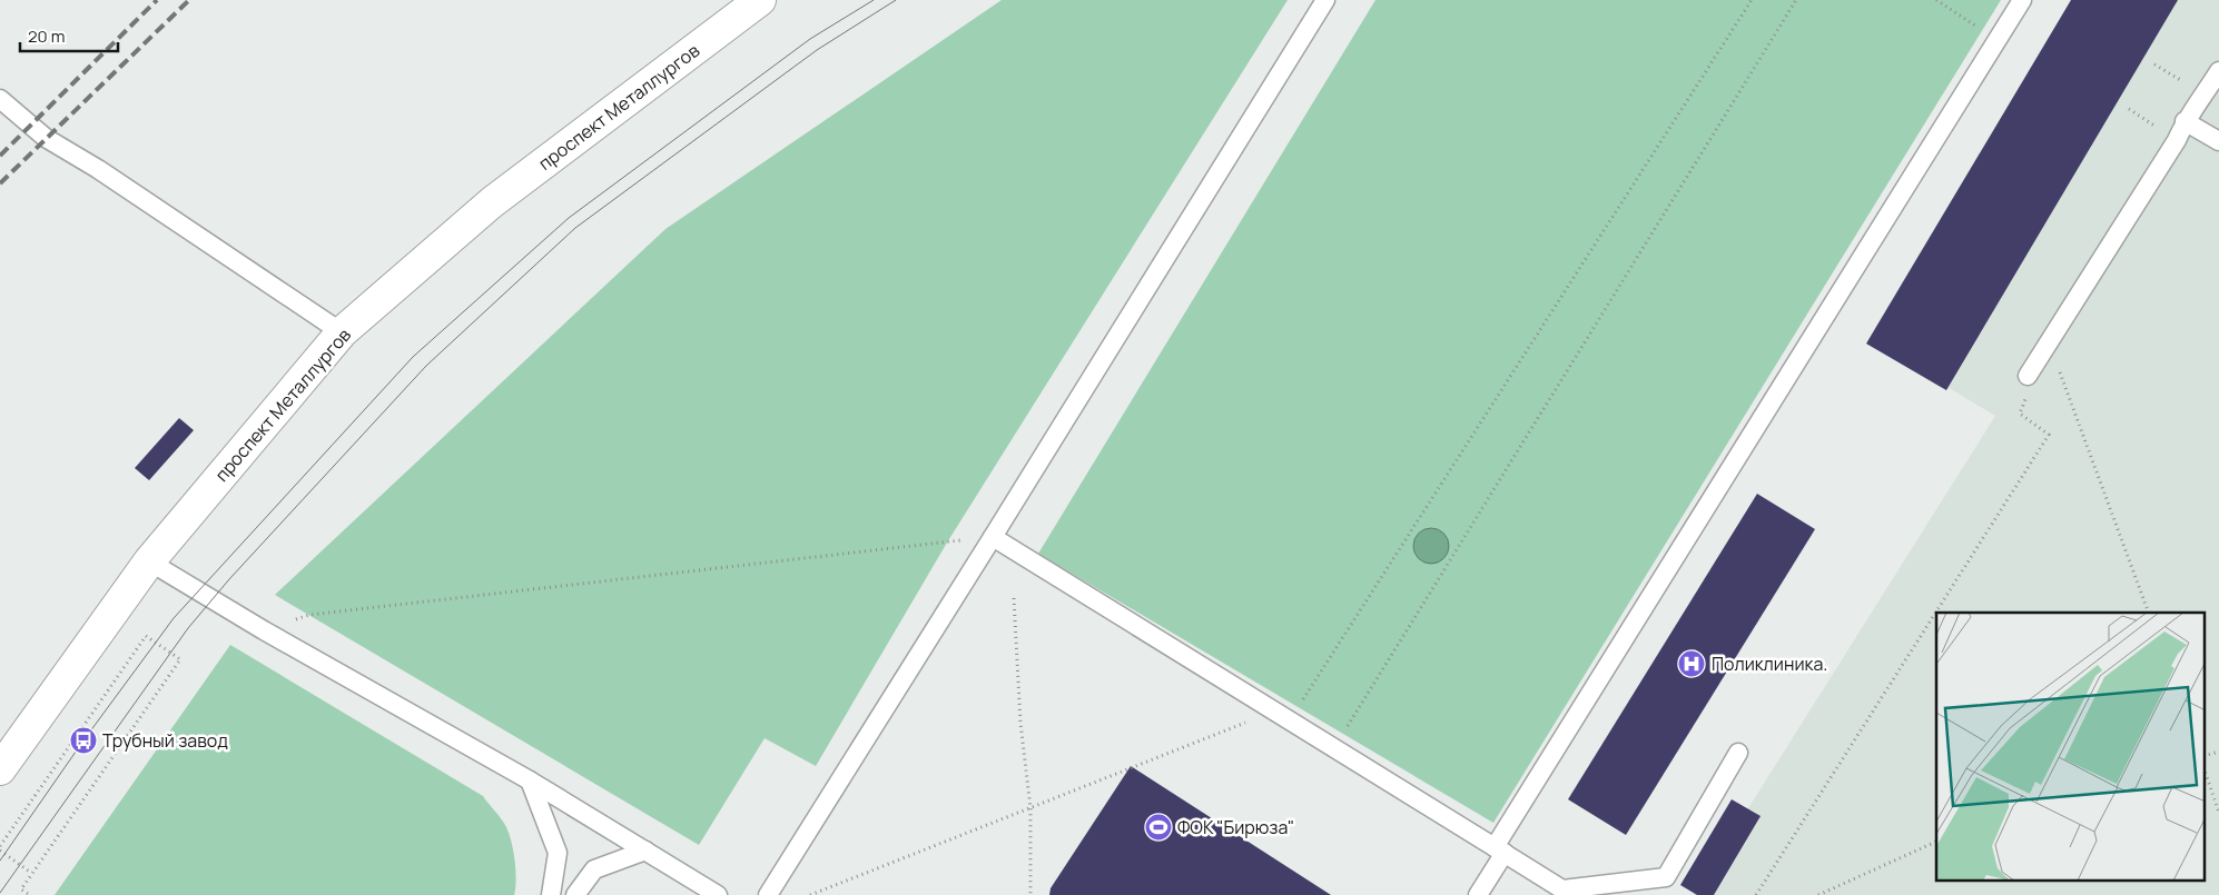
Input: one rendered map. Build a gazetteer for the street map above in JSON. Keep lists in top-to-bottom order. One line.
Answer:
{"streets":{"street":["проспект Металлургов"]},"places":{"hospital":["Поликлиника."],"bus stop":["Трубный завод"],"sports":["ФОК \"Бирюза\""]},"scale_bar":"20 m"}
